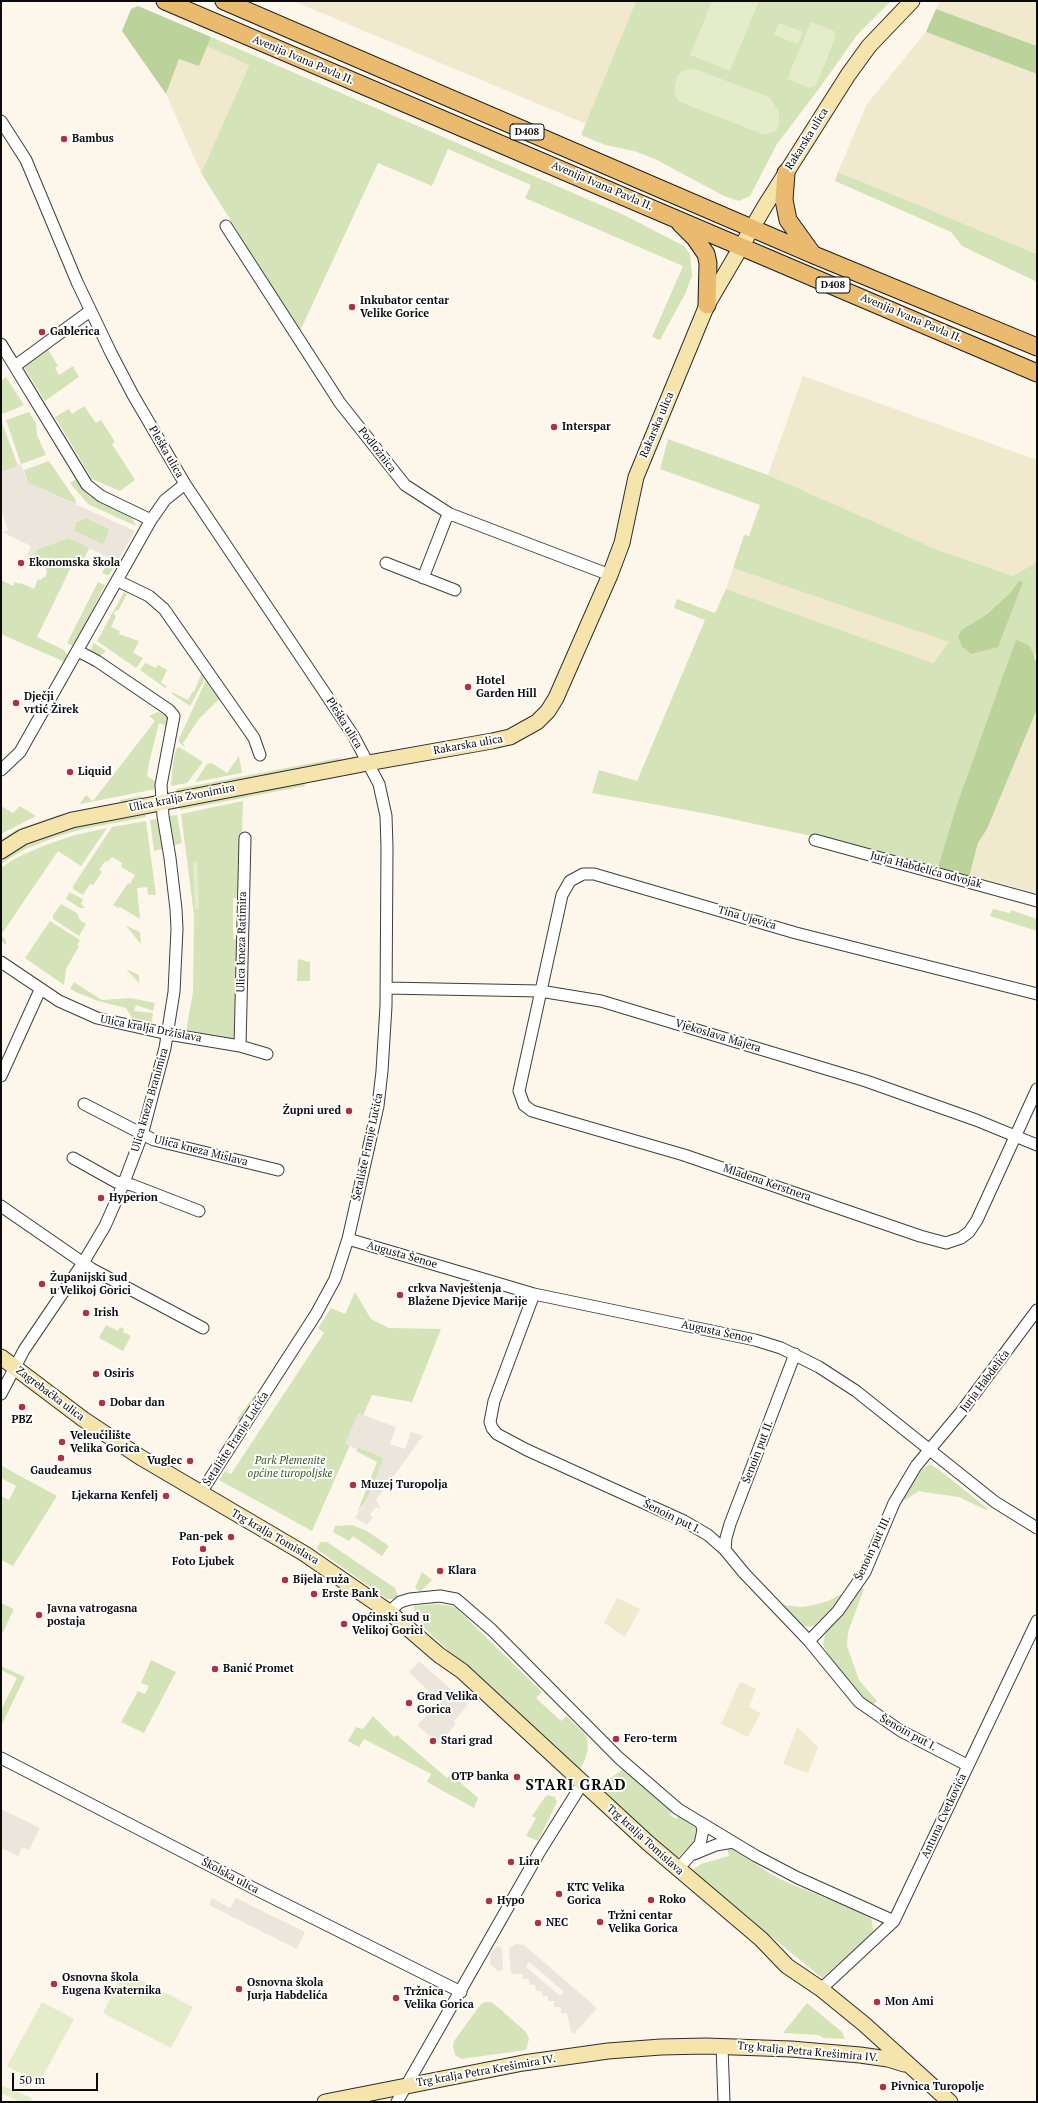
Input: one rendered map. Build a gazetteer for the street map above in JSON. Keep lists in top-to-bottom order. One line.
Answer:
{"streets":{"main road":["Avenija Ivana Pavla II.","D408","Rakarska ulica","Ulica kralja Zvonimira","Zagrebačka ulica","Trg kralja Tomislava","Trg kralja Petra Krešimira IV."],"street":["Podložnica","Pleška ulica","Jurja Habdelića odvojak","Tina Ujevića","Ulica kneza Ratimira","Ulica kralja Držislava","Vjekoslava Majera","Ulica kneza Branimira","Šetalište Franje Lučića","Ulica kneza Mislava","Mladena Kerstnera","Augusta Šenoe","Jurja Habdelića","Šenoin put II.","Šenoin put I.","Šenoin put III.","Antuna Cvetkovića","Školska ulica"]},"crossings":[["Avenija Ivana Pavla II.","Rakarska ulica"],["Rakarska ulica","Podložnica"],["Rakarska ulica","Pleška ulica"],["Rakarska ulica","Ulica kralja Zvonimira"],["Rakarska ulica","Šetalište Franje Lučića"],["Pleška ulica","Ulica kralja Zvonimira"],["Pleška ulica","Šetalište Franje Lučića"],["Ulica kralja Zvonimira","Ulica kneza Branimira"],["Ulica kralja Zvonimira","Šetalište Franje Lučića"],["Tina Ujevića","Vjekoslava Majera"],["Tina Ujevića","Mladena Kerstnera"],["Ulica kneza Ratimira","Ulica kralja Držislava"],["Ulica kralja Držislava","Ulica kneza Branimira"],["Vjekoslava Majera","Šetalište Franje Lučića"],["Vjekoslava Majera","Mladena Kerstnera"],["Ulica kneza Branimira","Ulica kneza Mislava"],["Ulica kneza Branimira","Zagrebačka ulica"],["Šetalište Franje Lučića","Augusta Šenoe"],["Šetalište Franje Lučića","Zagrebačka ulica"],["Šetalište Franje Lučića","Trg kralja Tomislava"],["Augusta Šenoe","Jurja Habdelića"],["Augusta Šenoe","Šenoin put II."],["Augusta Šenoe","Šenoin put I."],["Augusta Šenoe","Šenoin put III."],["Jurja Habdelića","Šenoin put III."],["Zagrebačka ulica","Trg kralja Tomislava"],["Šenoin put II.","Šenoin put I."],["Šenoin put I.","Šenoin put III."],["Šenoin put I.","Antuna Cvetkovića"],["Trg kralja Tomislava","Antuna Cvetkovića"],["Trg kralja Tomislava","Trg kralja Petra Krešimira IV."],["Školska ulica","Trg kralja Petra Krešimira IV."]],"districts":["STARI GRAD"],"parks":["Park Plemenite općine turopoljske"],"places":["Bambus","Inkubator centar Velike Gorice","Gablerica","Interspar","Ekonomska škola","Hotel Garden Hill","Dječji vrtić Žirek","Liquid","Župni ured","Hyperion","Županijski sud u Velikoj Gorici","crkva Navještenja Blažene Djevice Marije","Irish","Osiris","Dobar dan","PBZ","Veleučilište Velika Gorica","Gaudeamus","Vuglec","Muzej Turopolja","Ljekarna Kenfelj","Pan-pek","Foto Ljubek","Klara","Bijela ruža","Erste Bank","Javna vatrogasna postaja","Općinski sud u Velikoj Gorici","Banić Promet","Grad Velika Gorica","Fero-term","Stari grad","OTP banka","Lira","KTC Velika Gorica","Roko","Hypo","Tržni centar Velika Gorica","NEC","Osnovna škola Eugena Kvaternika","Osnovna škola Jurja Habdelića","Tržnica Velika Gorica","Mon Ami","Pivnica Turopolje"],"scale_bar":"50 m"}
